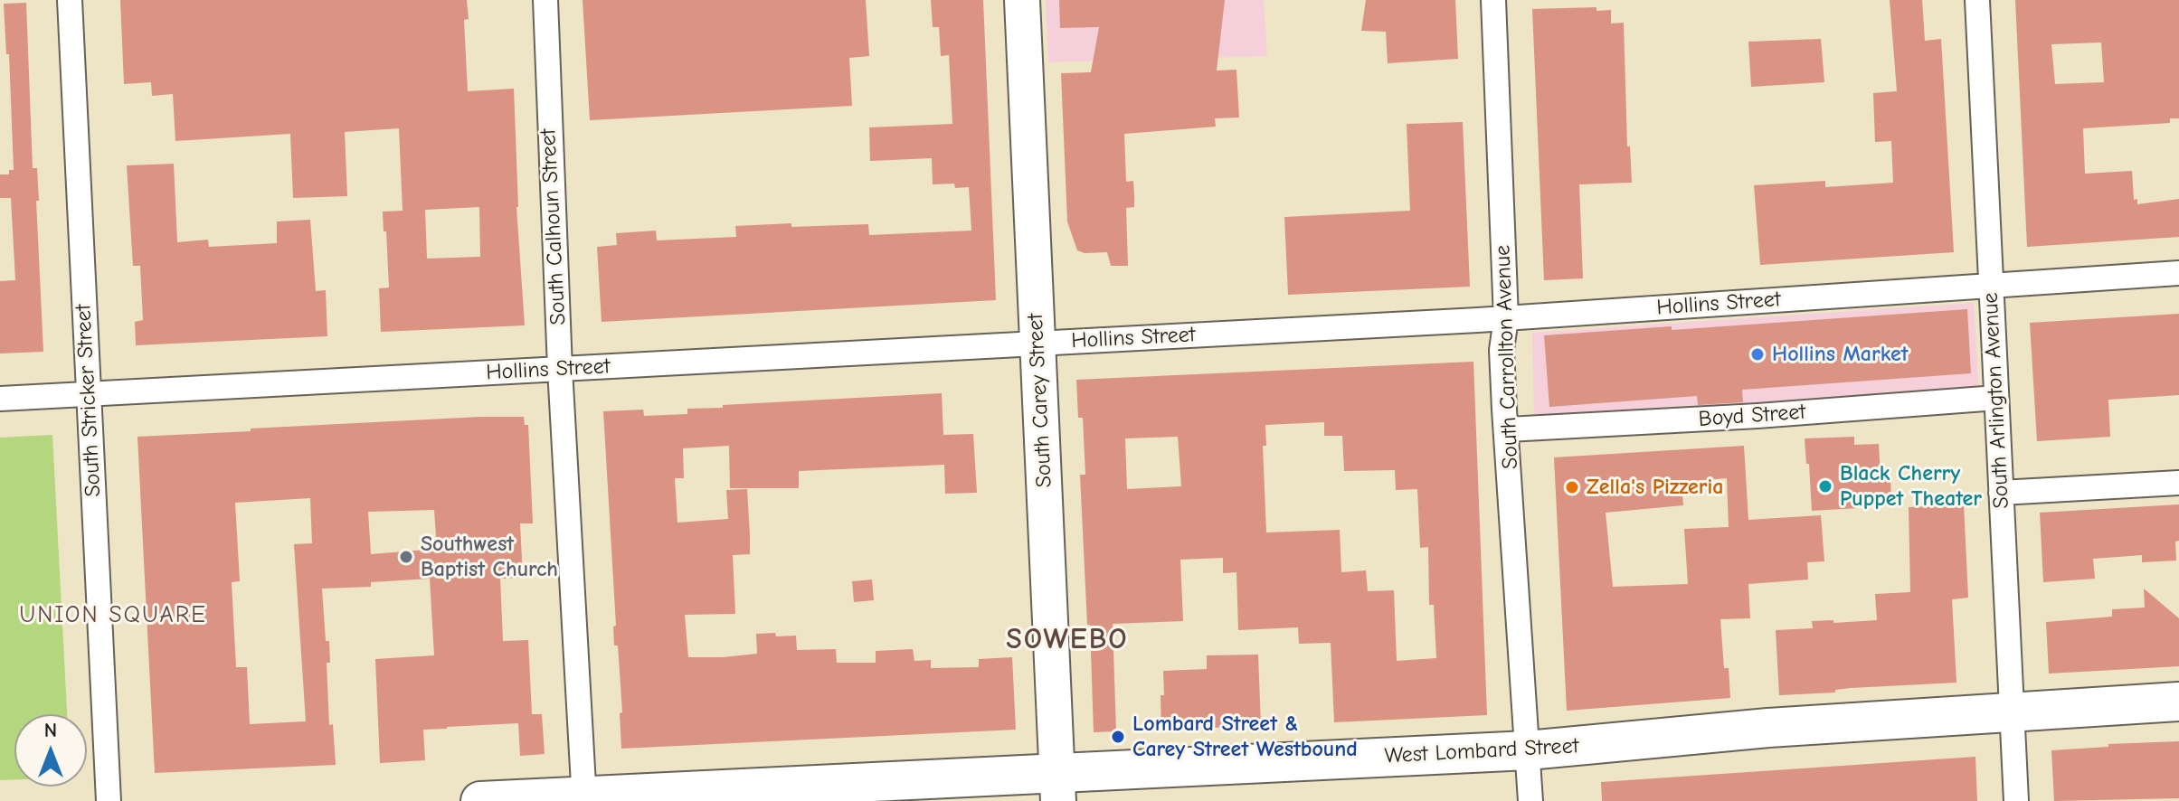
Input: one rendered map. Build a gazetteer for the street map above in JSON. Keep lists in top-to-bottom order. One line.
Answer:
{"streets":{"main road":["South Carey Street","West Lombard Street"],"street":["South Calhoun Street","Hollins Street","South Carrollton Avenue","South Stricker Street","South Arlington Avenue","Boyd Street"]},"crossings":[["South Calhoun Street","Hollins Street"],["South Calhoun Street","West Lombard Street"],["Hollins Street","South Carrollton Avenue"],["Hollins Street","South Stricker Street"],["Hollins Street","South Carey Street"],["Hollins Street","South Arlington Avenue"],["South Carrollton Avenue","Boyd Street"],["South Carrollton Avenue","West Lombard Street"],["South Carey Street","West Lombard Street"],["South Arlington Avenue","Boyd Street"],["South Arlington Avenue","West Lombard Street"]],"districts":["UNION SQUARE","SOWEBO"],"places":["Hollins Market","Black Cherry Puppet Theater","Zella's Pizzeria","Southwest Baptist Church","Lombard Street & Carey Street Westbound"],"north":"top"}
